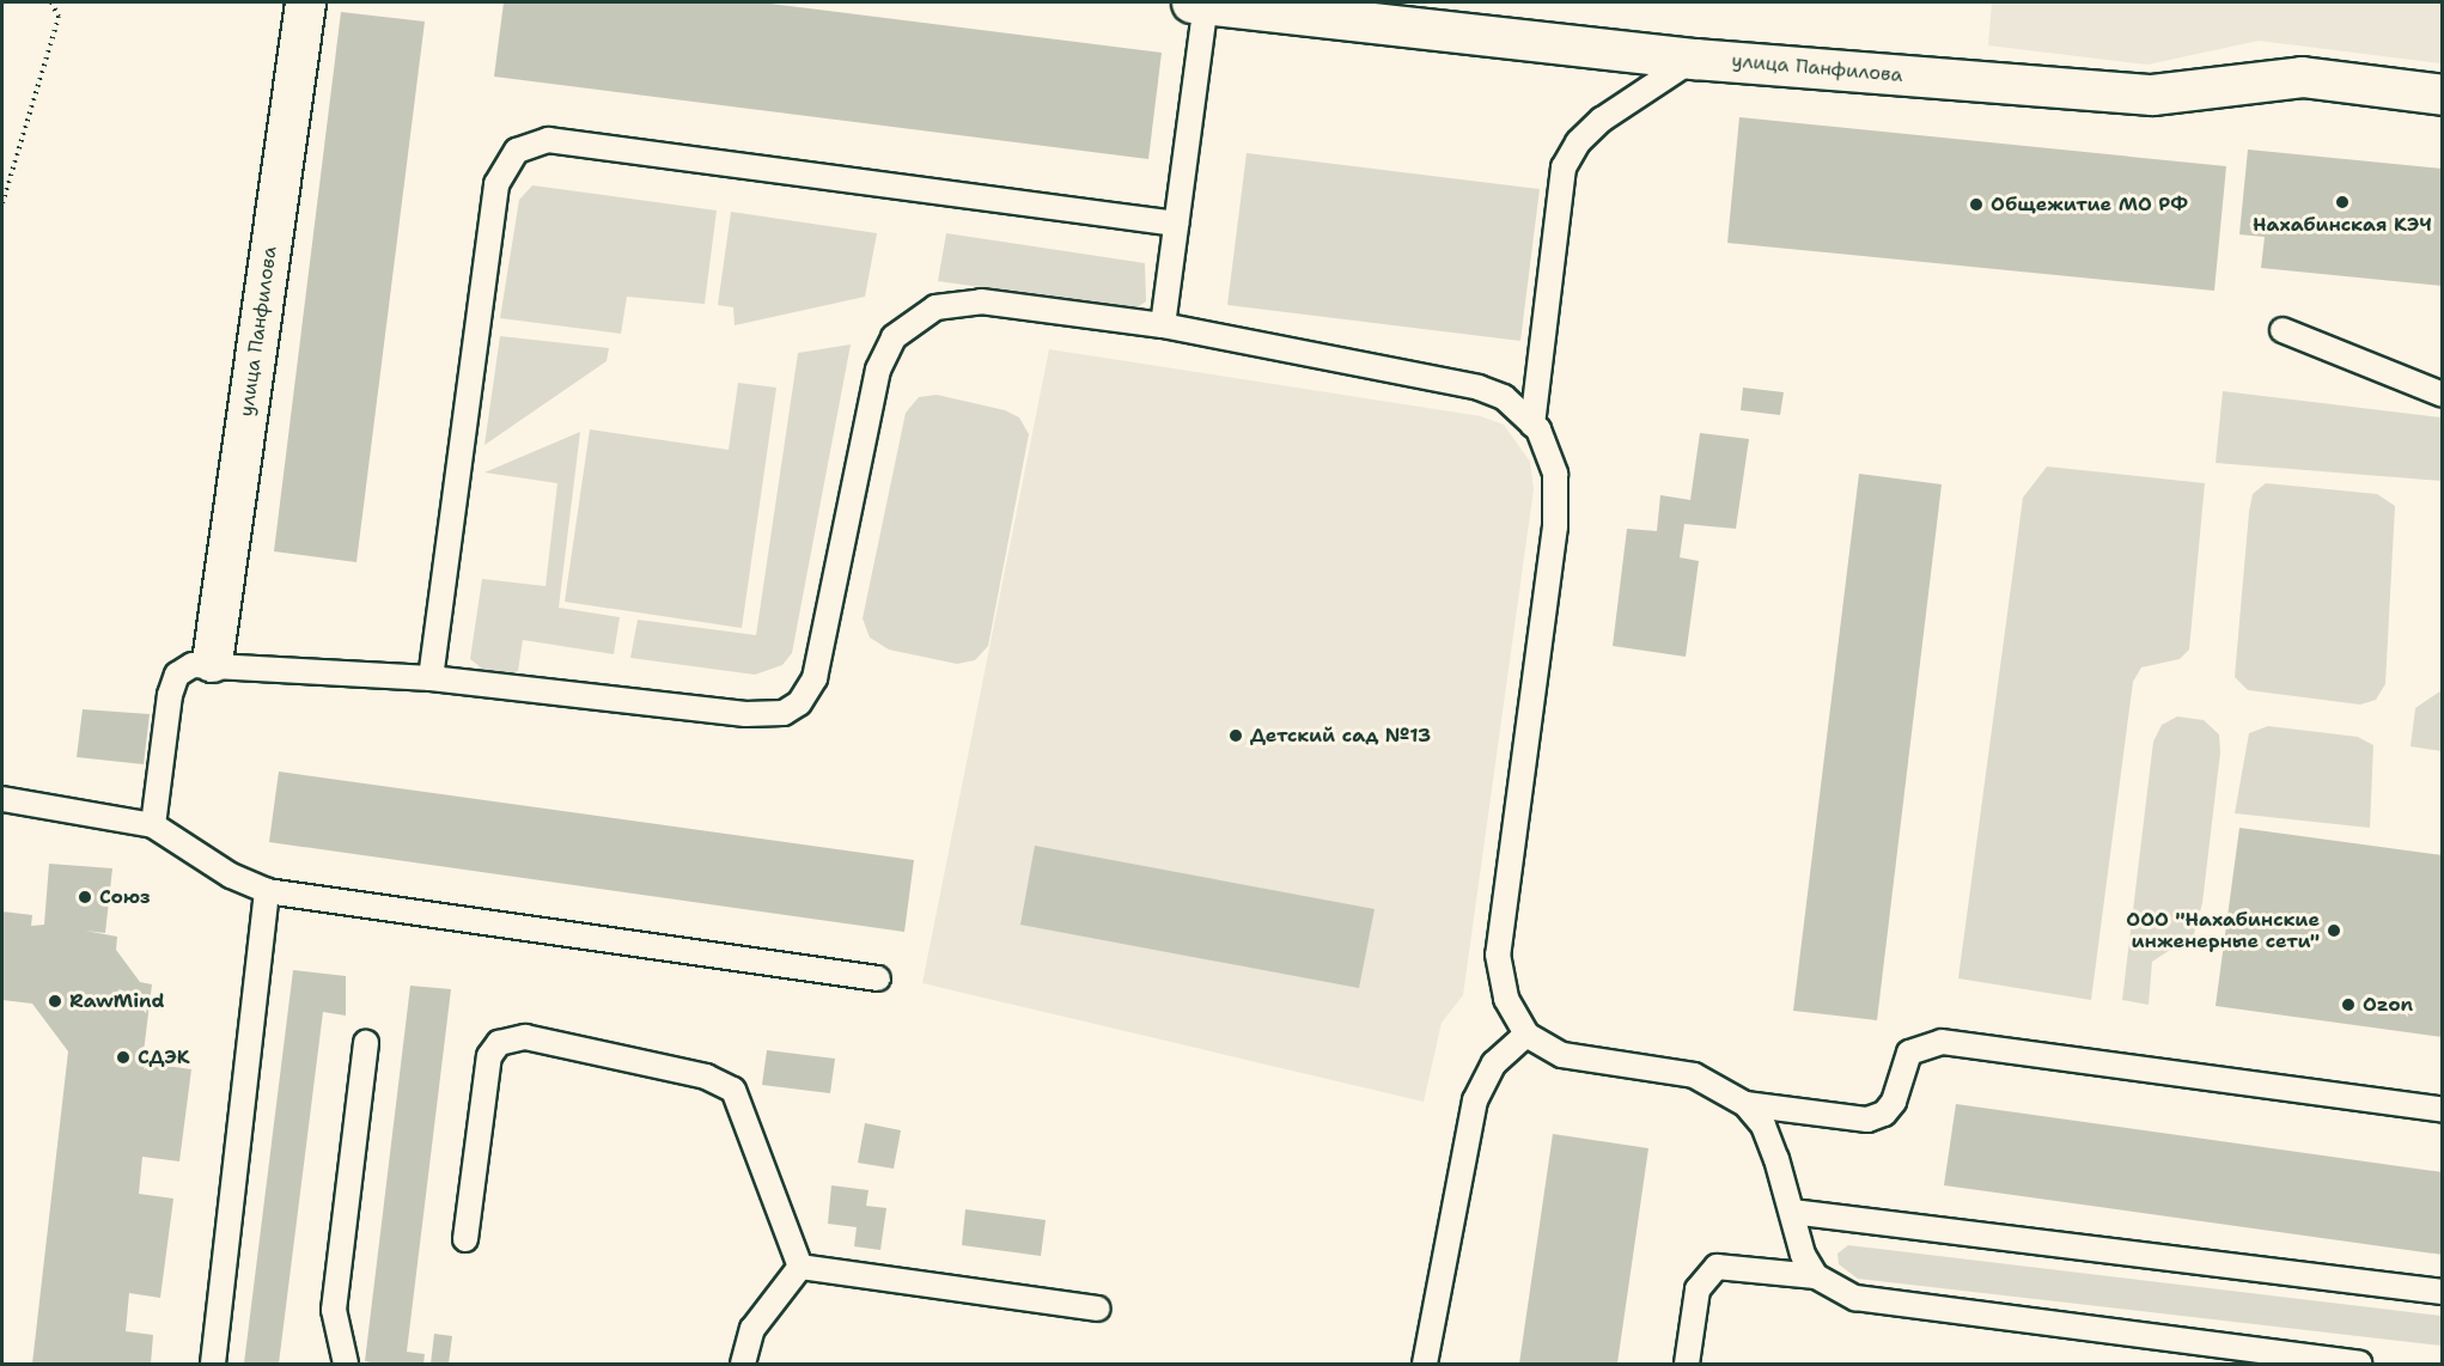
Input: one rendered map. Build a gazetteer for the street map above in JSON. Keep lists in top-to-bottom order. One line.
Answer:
{"streets":{"street":["улица Панфилова"]},"places":["Нахабинская КЭЧ","Общежитие МО РФ","Детский сад №13","Союз","ООО \"Нахабинские инженерные сети\"","RawMind","Ozon","СДЭК"]}
